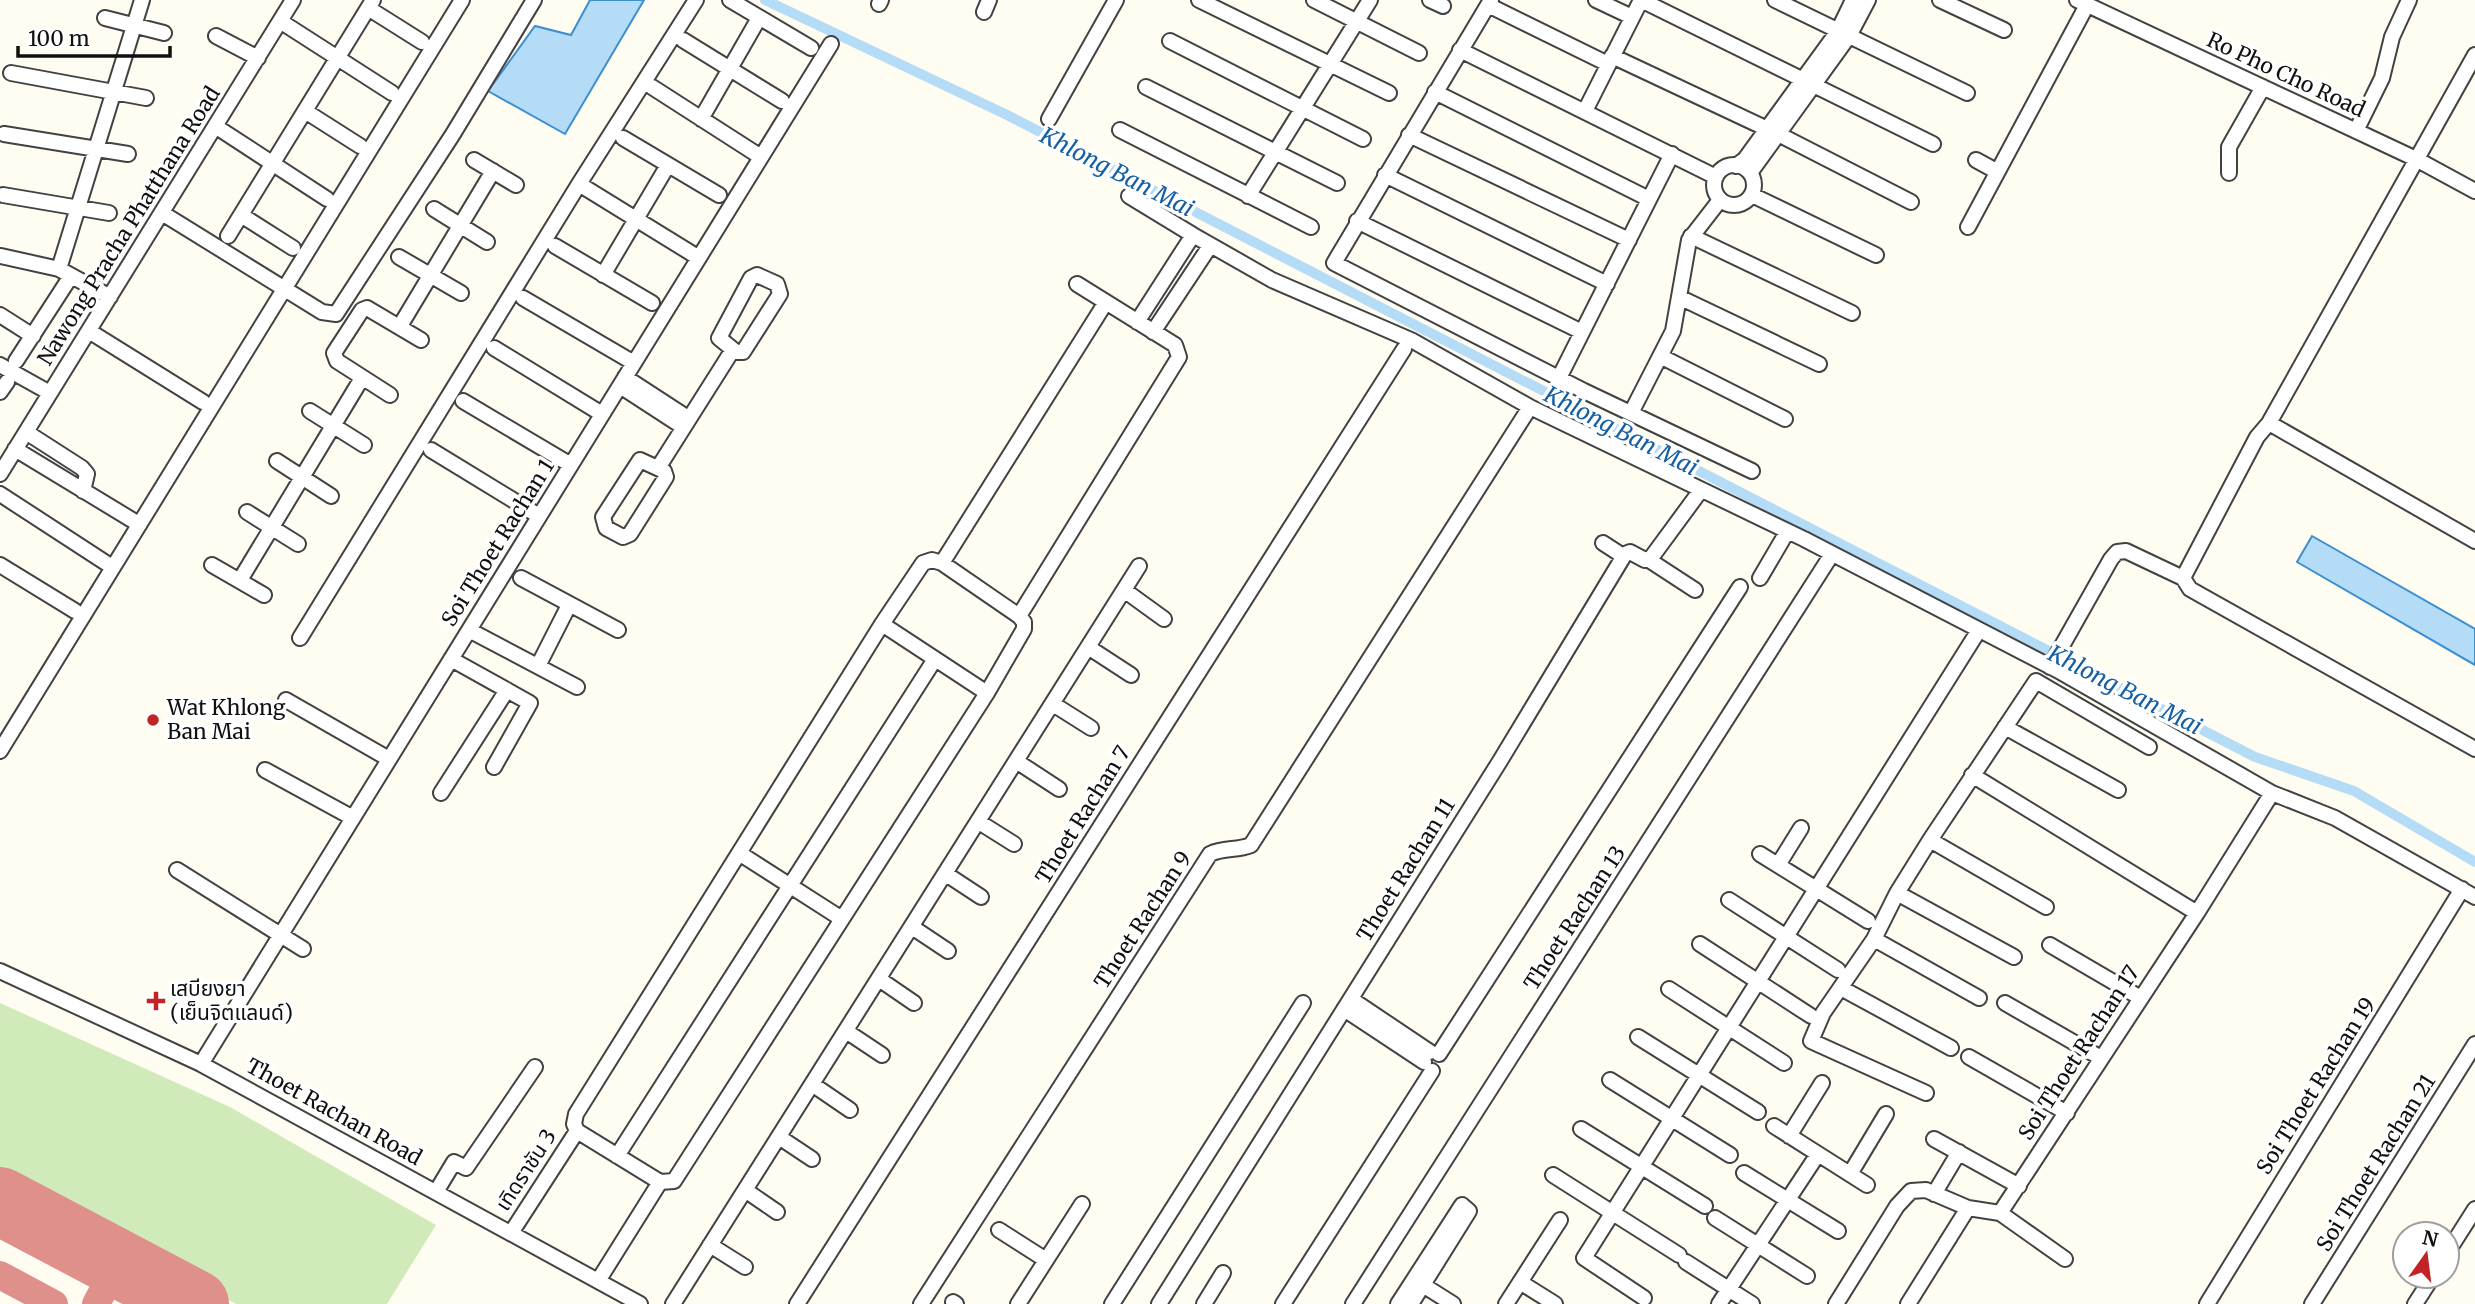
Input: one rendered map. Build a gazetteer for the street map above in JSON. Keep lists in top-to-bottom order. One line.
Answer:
{"streets":{"street":["Ro Pho Cho Road","Nawong Pracha Phatthana Road","Soi Thoet Rachan 1","Thoet Rachan 7","Thoet Rachan 11","Thoet Rachan 13","Thoet Rachan 9","Soi Thoet Rachan 17","Soi Thoet Rachan 19","Thoet Rachan Road","Soi Thoet Rachan 21","เทิดราชัน 3"]},"crossings":[["Soi Thoet Rachan 1","Thoet Rachan Road"],["Thoet Rachan Road","เทิดราชัน 3"]],"water":["Khlong Ban Mai"],"places":{"other":["Wat Khlong Ban Mai"],"health":["เสบียงยา (เย็นจิตแลนด์)"]},"scale_bar":"100 m","north":"top"}
